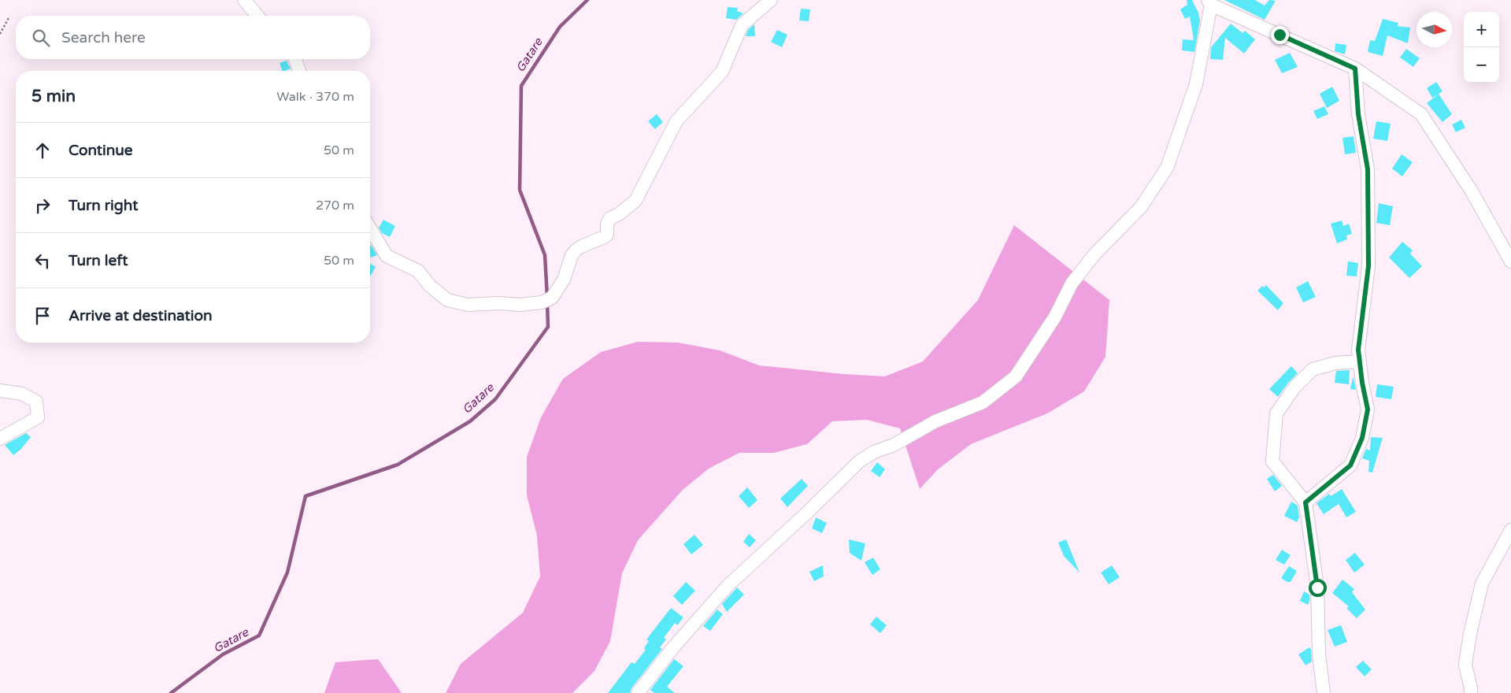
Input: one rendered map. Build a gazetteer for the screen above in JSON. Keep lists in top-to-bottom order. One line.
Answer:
{"water":["Gatare"],"north":"right","page":{"map_buttons":["+","−"],"search":"Search here","heading":["5 min","Walk · 370 m"],"list":[["Continue","50 m"],["Turn right","270 m"],["Turn left","50 m"],"Arrive at destination"]}}
